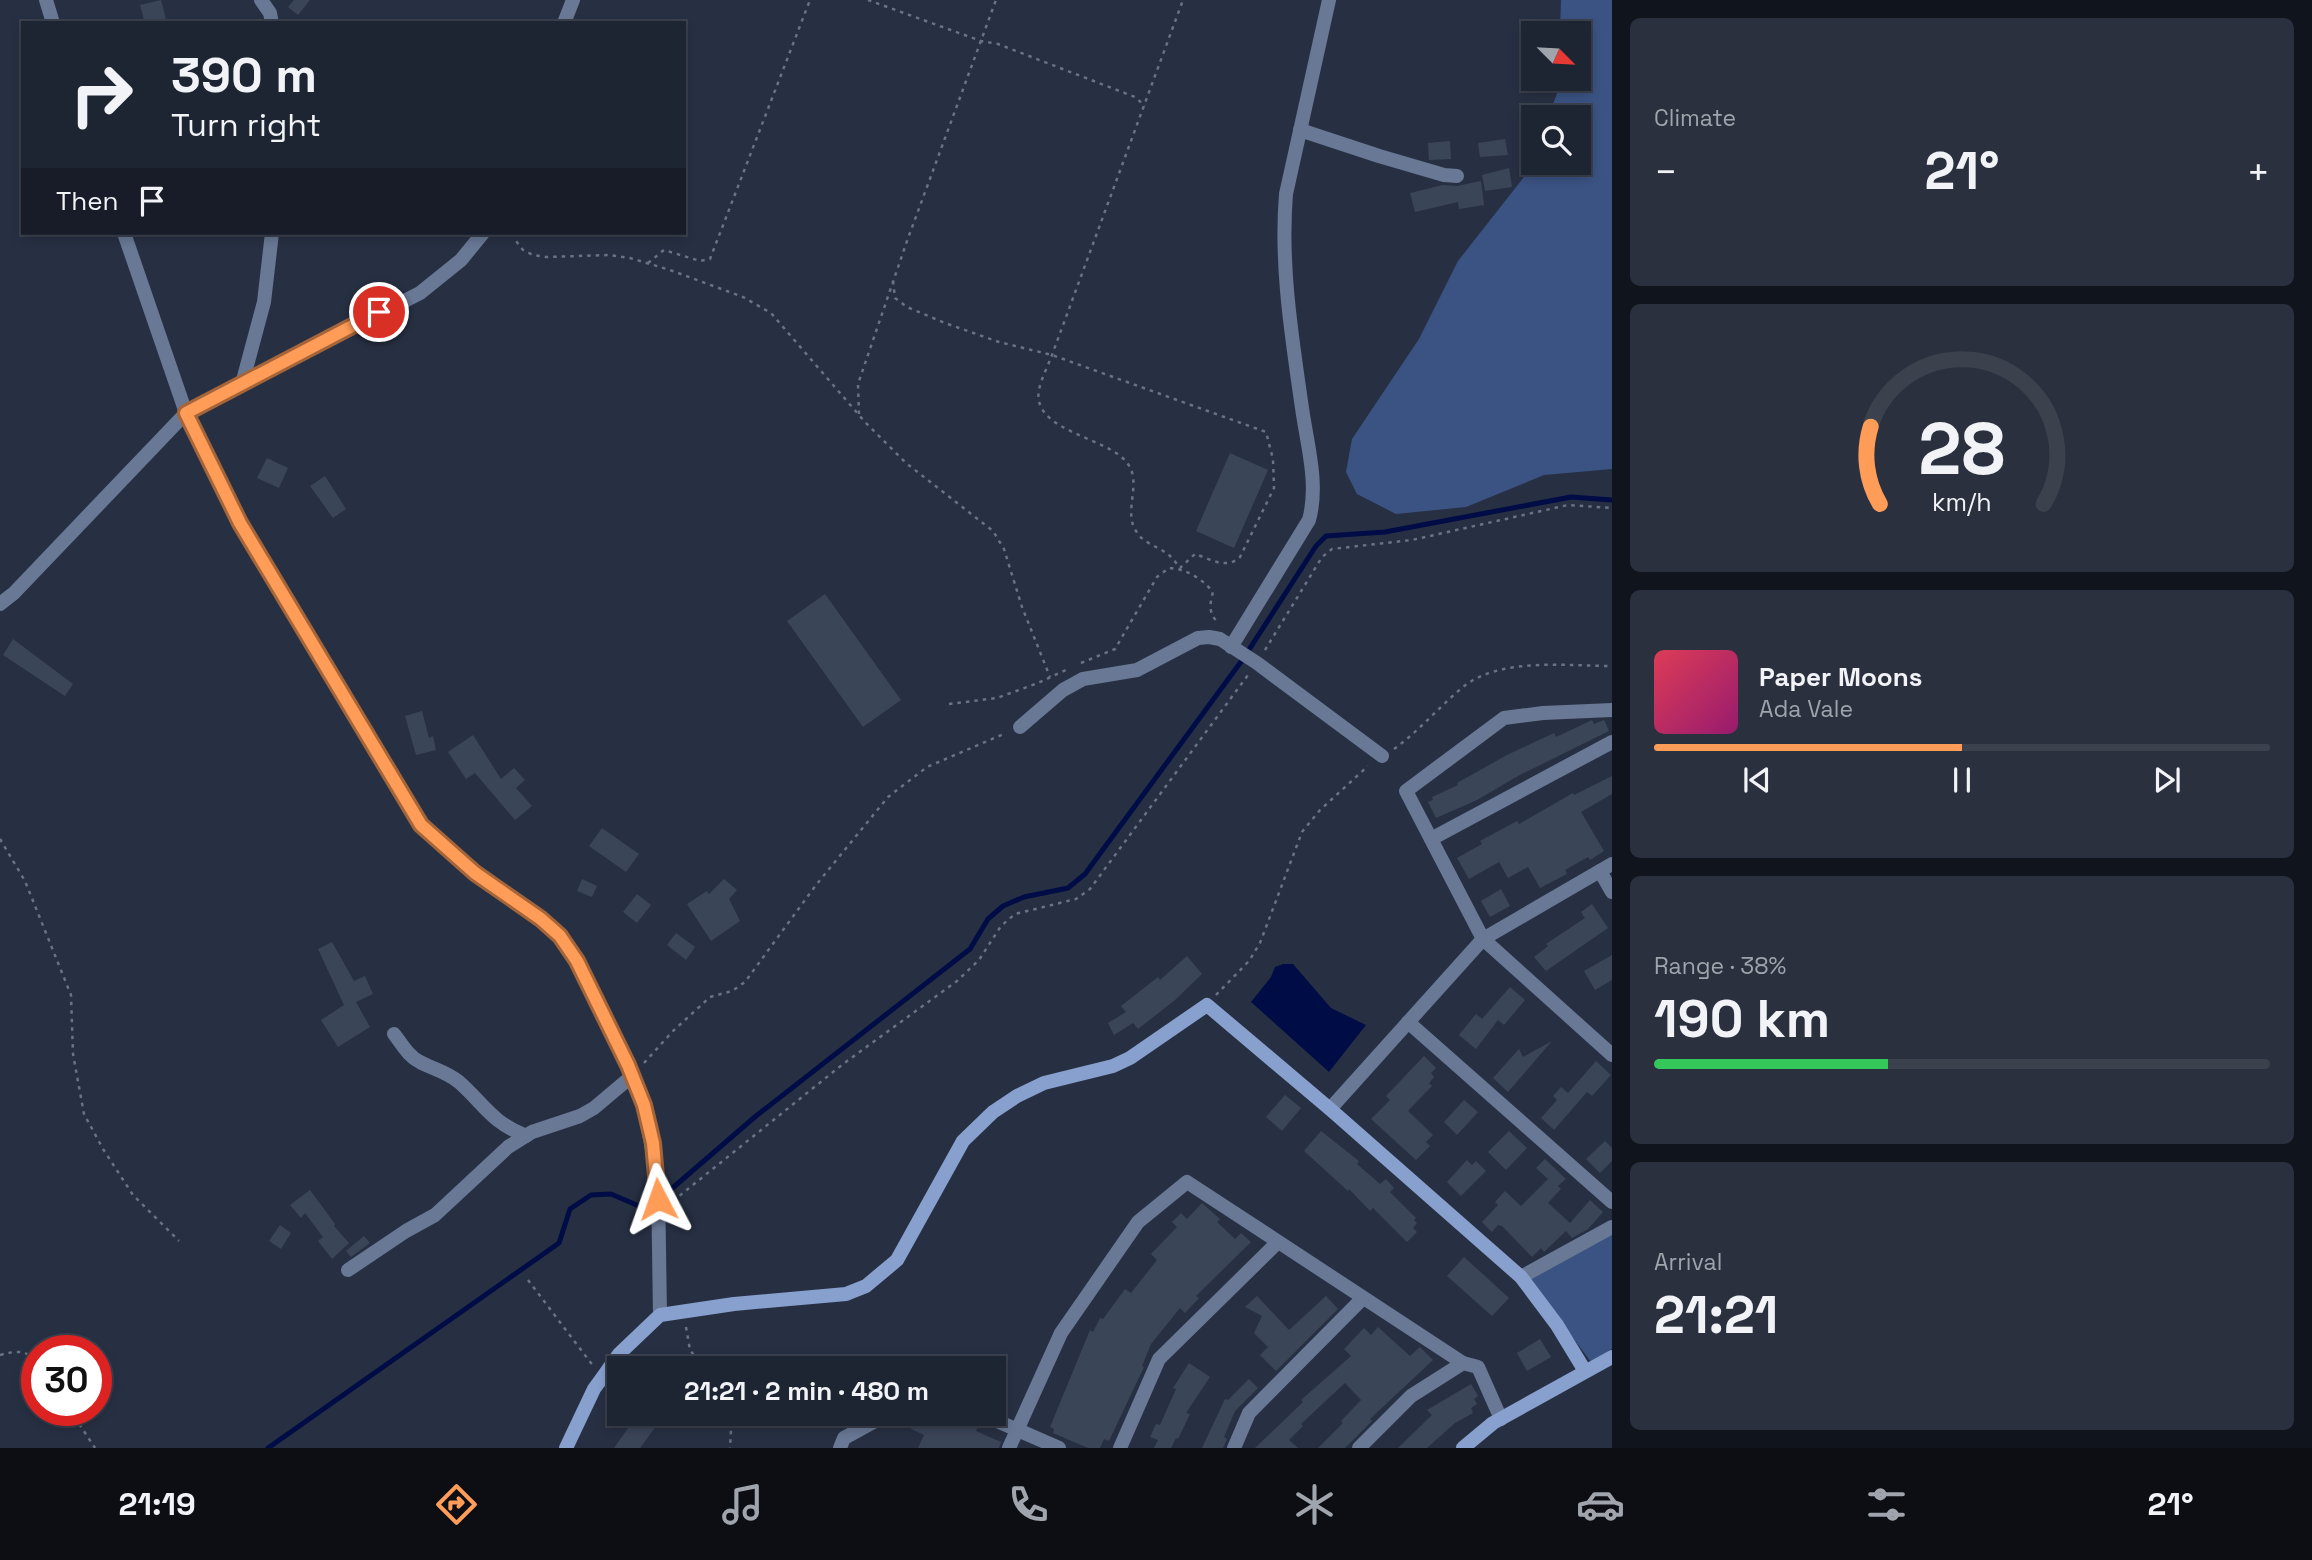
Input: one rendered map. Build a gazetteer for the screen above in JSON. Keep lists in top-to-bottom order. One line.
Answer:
{"north":"bottom right","page":{"tile":["Climate",["Range · 38%","190 km"],["Arrival","21:21"]],"turn":["390 m","Turn right"],"heat":["−","21°","+"],"then":"Then","song":["Paper Moons","Ada Vale"],"limit":"30","trip":"21:21 · 2 min · 480 m","tabs":["21:19","21°"],"gauge":["28","km/h"]}}
